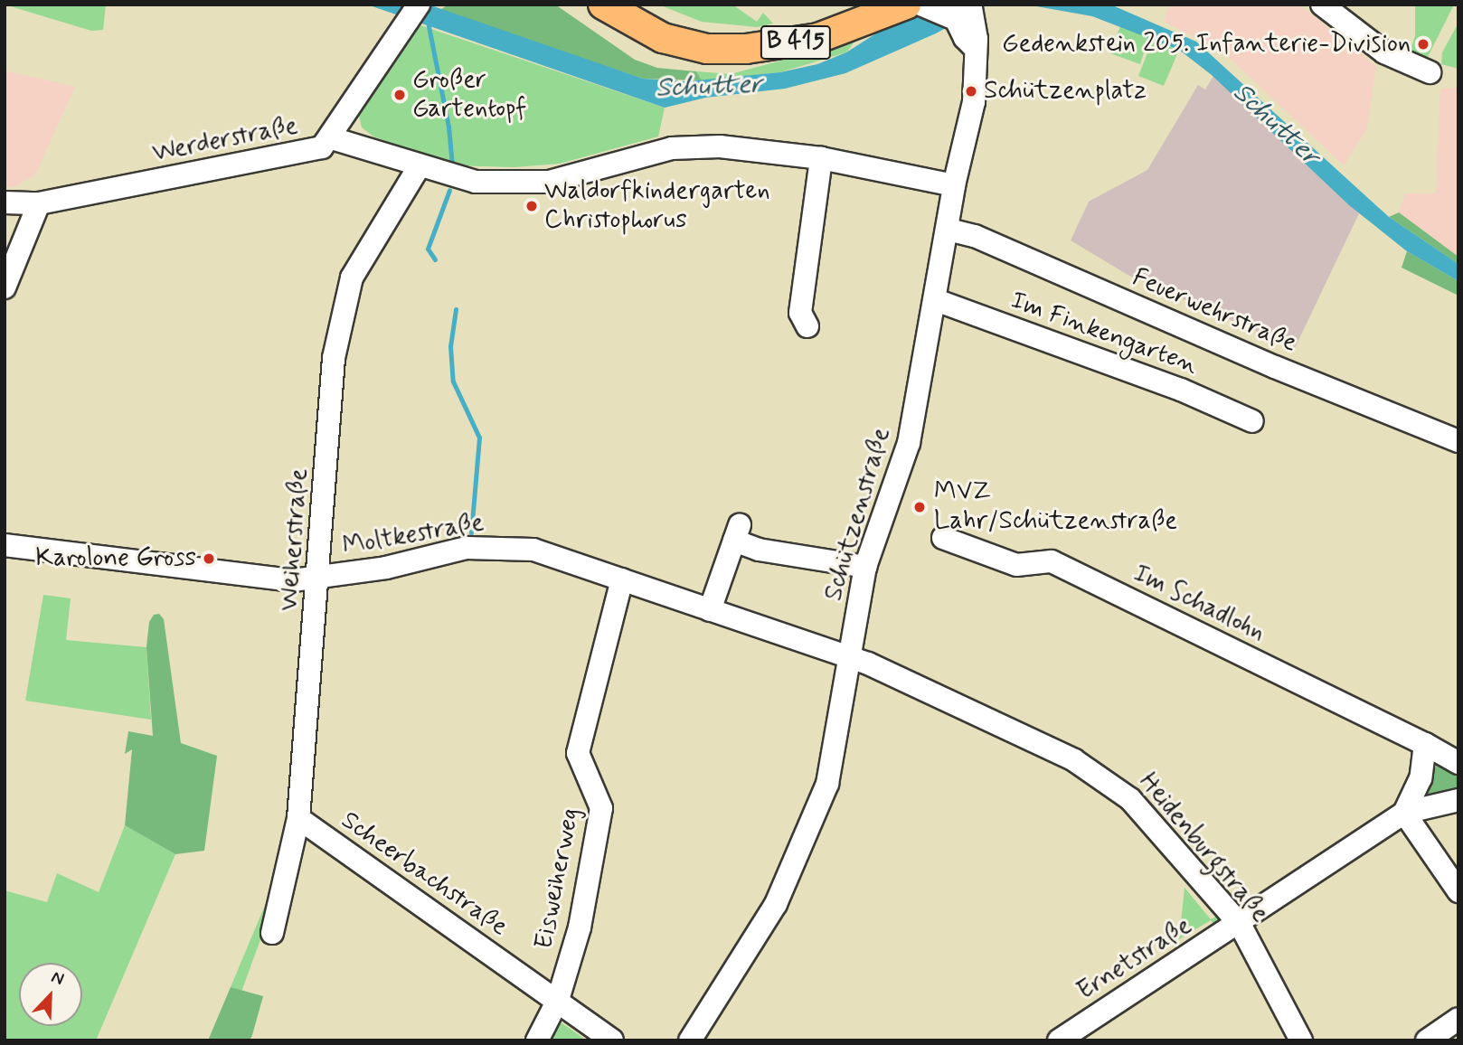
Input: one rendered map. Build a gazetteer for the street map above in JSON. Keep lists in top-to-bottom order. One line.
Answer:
{"streets":{"main road":["B 415"],"street":["Werderstraße","Feuerwehrstraße","Im Finkengarten","Schützenstraße","Moltkestraße","Weiherstraße","Im Schadlohn","Heidenburgstraße","Scheerbachstraße","Eisweiherweg","Ernetstraße"]},"crossings":[["Werderstraße","Schützenstraße"],["Werderstraße","Weiherstraße"],["Feuerwehrstraße","Schützenstraße"],["Im Finkengarten","Schützenstraße"],["Schützenstraße","Moltkestraße"],["Schützenstraße","Heidenburgstraße"],["Moltkestraße","Weiherstraße"],["Moltkestraße","Heidenburgstraße"],["Moltkestraße","Eisweiherweg"],["Weiherstraße","Scheerbachstraße"],["Heidenburgstraße","Ernetstraße"],["Scheerbachstraße","Eisweiherweg"]],"water":["Schutter"],"places":["Gedenkstein 205. Infanterie-Division","Schützenplatz","Großer Gartentopf","Waldorfkindergarten Christophorus","MVZ Lahr/Schützenstraße","Karolone Gross"],"north":"top right"}
